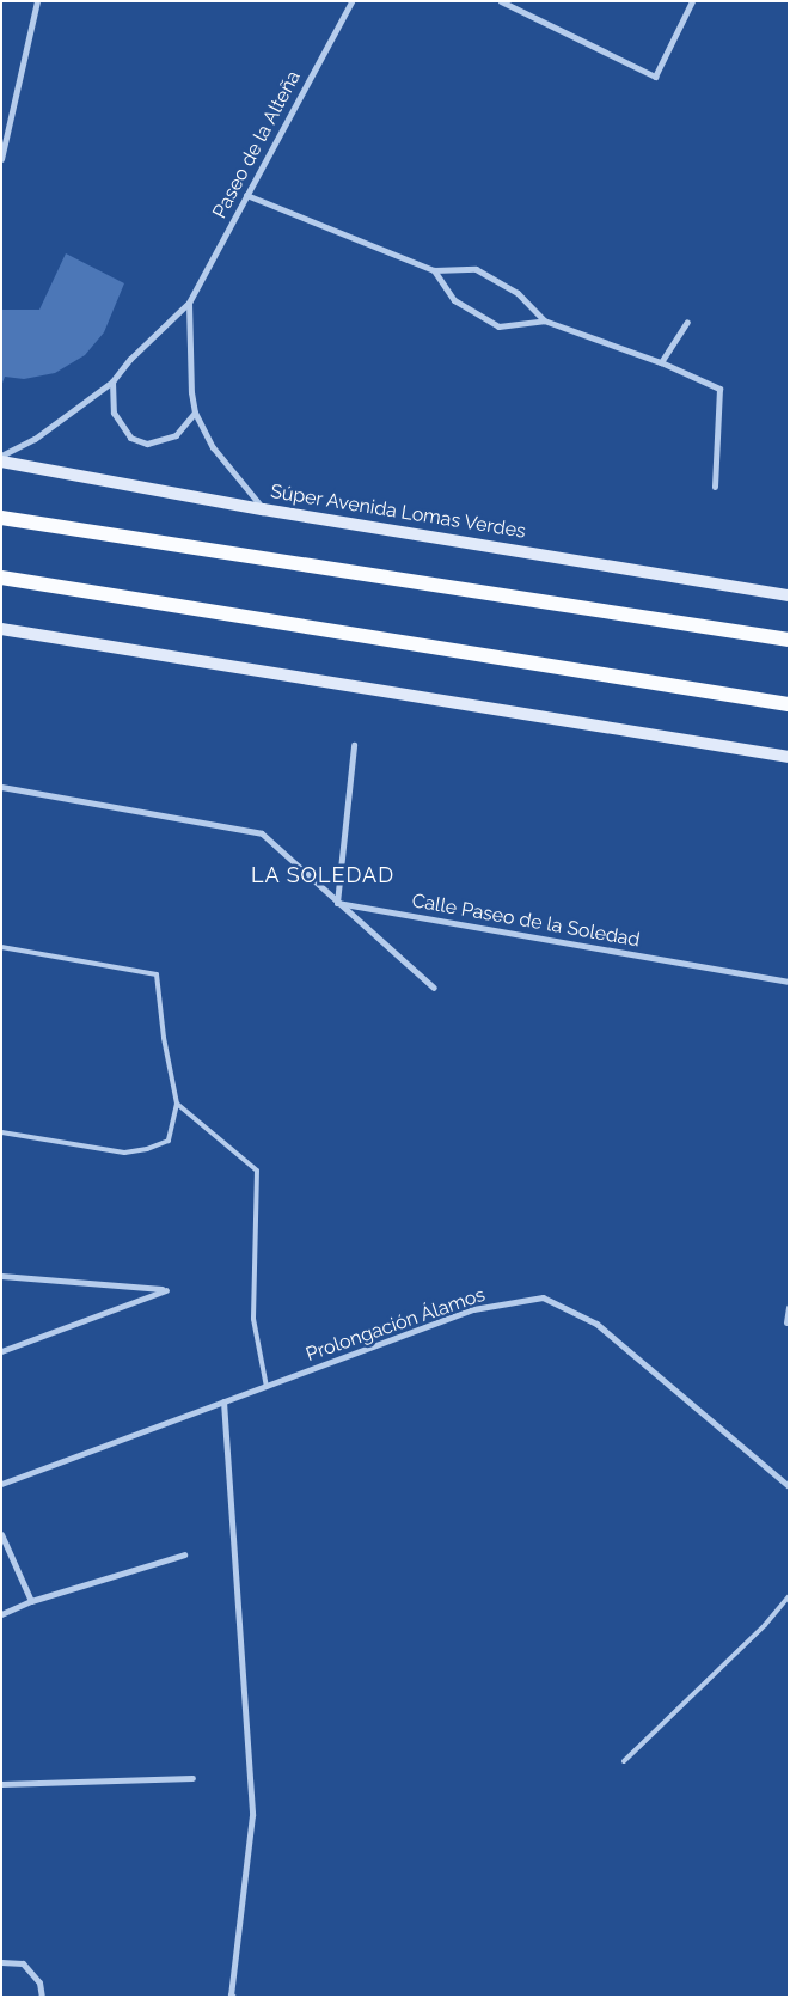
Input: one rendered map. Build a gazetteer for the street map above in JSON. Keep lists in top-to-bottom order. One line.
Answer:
{"streets":{"main road":["Súper Avenida Lomas Verdes"],"street":["Paseo de la Alteña","Calle Paseo de la Soledad","Prolongación Álamos"]},"crossings":[["Paseo de la Alteña","Súper Avenida Lomas Verdes"]],"districts":["LA SOLEDAD"]}
